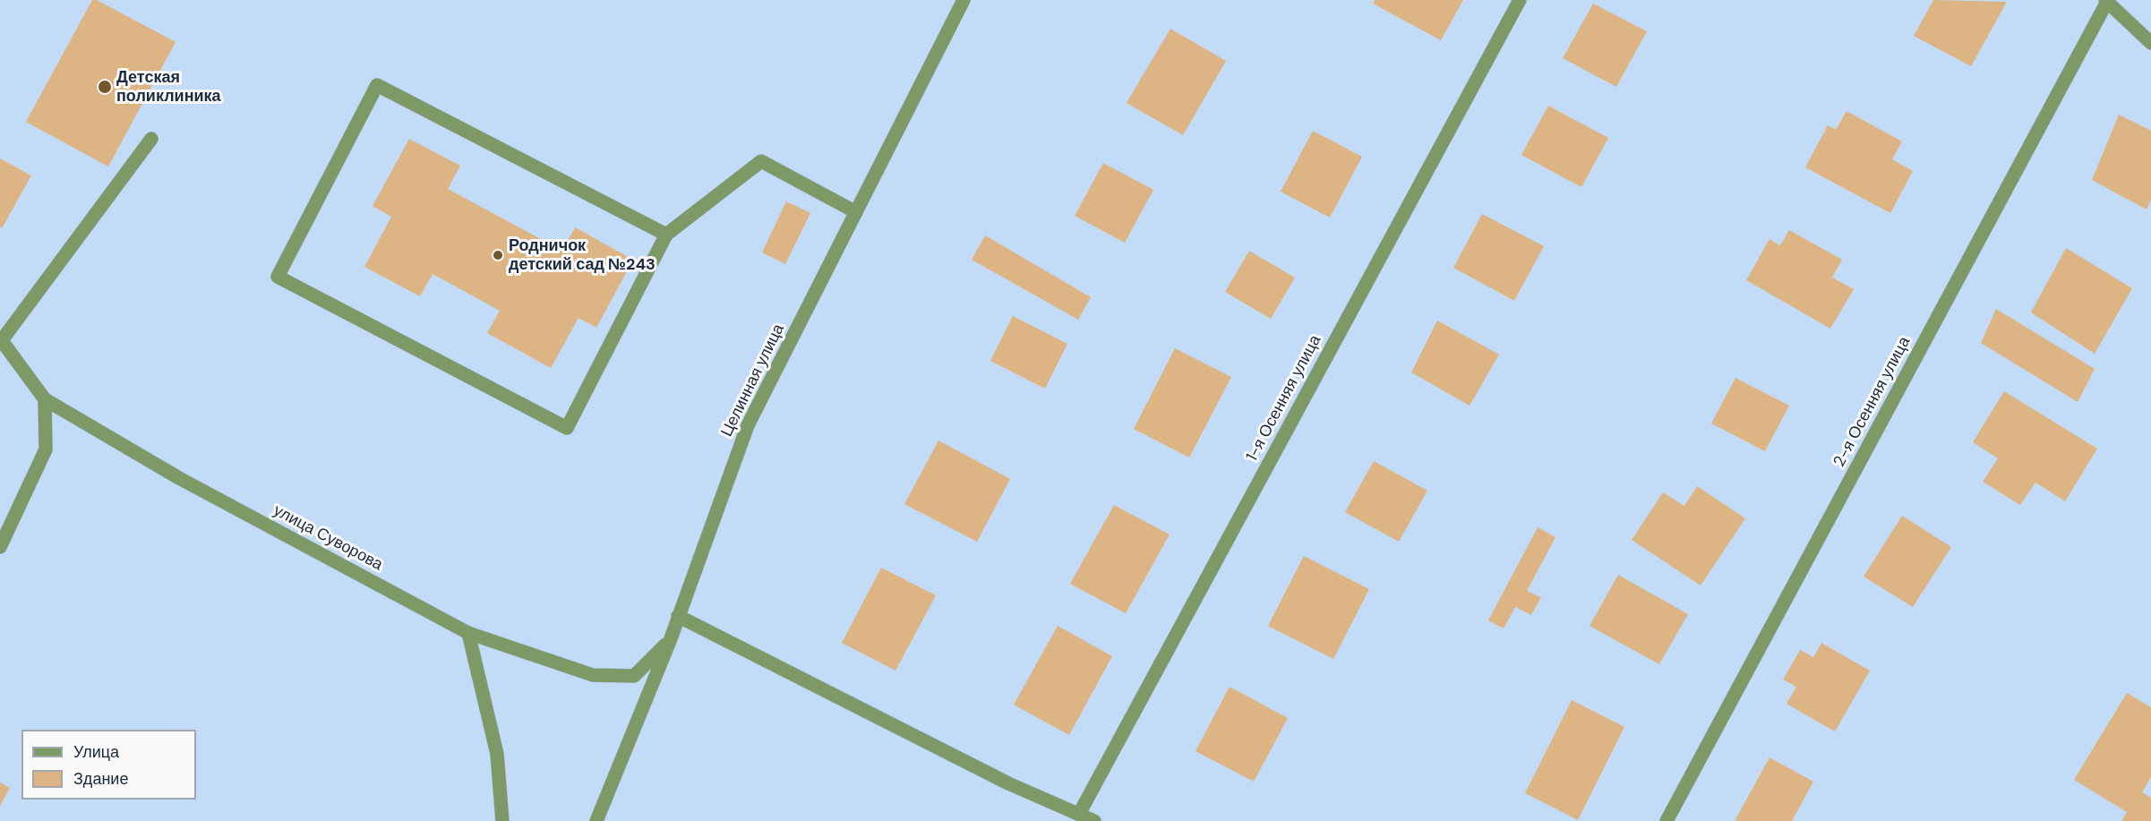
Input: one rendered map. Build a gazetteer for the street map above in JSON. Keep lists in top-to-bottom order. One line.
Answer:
{"streets":{"street":["Целинная улица","1-я Осенняя улица","2-я Осенняя улица","улица Суворова"]},"crossings":[["Целинная улица","улица Суворова"]],"places":["Детская поликлиника","Родничок детский сад №243"],"legend":["Улица","Здание"]}
